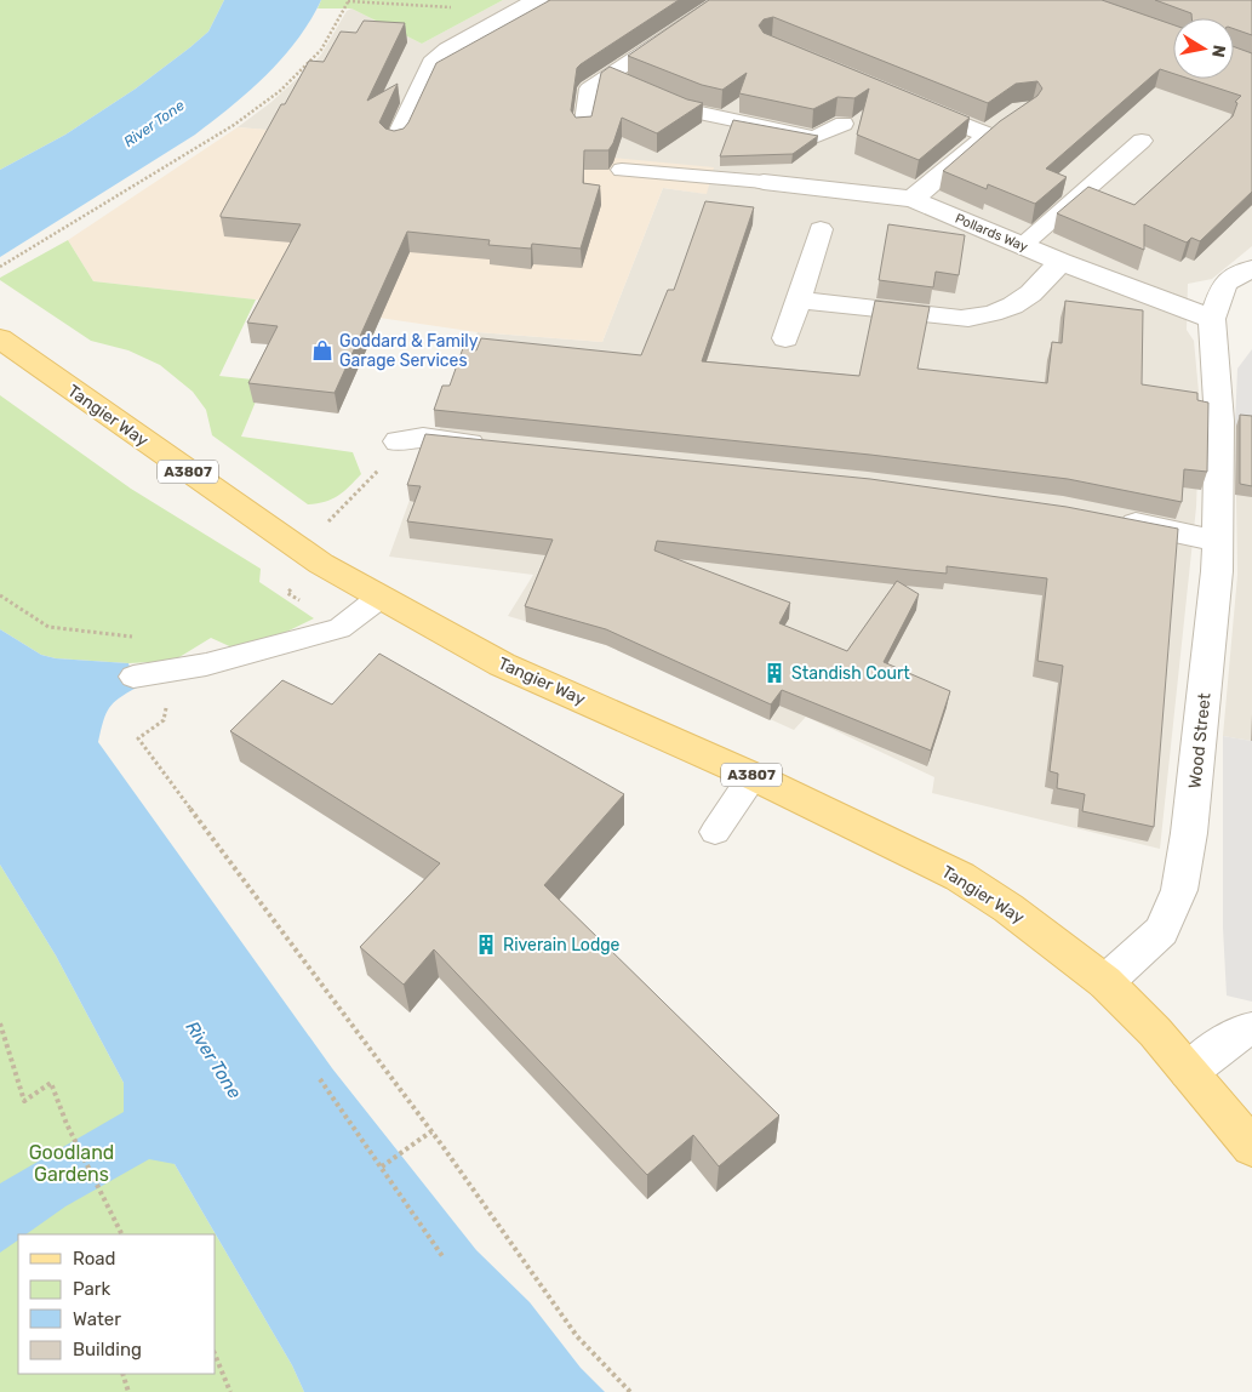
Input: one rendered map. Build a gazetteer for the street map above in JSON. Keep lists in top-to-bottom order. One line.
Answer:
{"streets":{"main road":["Tangier Way","A3807"],"street":["Pollards Way","Wood Street"]},"crossings":[["Pollards Way","Wood Street"],["Tangier Way","A3807"],["Tangier Way","Wood Street"],["A3807","Wood Street"]],"water":["River Tone"],"parks":["Goodland Gardens"],"places":{"shop":["Goddard & Family Garage Services"],"building":["Standish Court","Riverain Lodge"]},"legend":["Road","Park","Water","Building"],"north":"right"}
